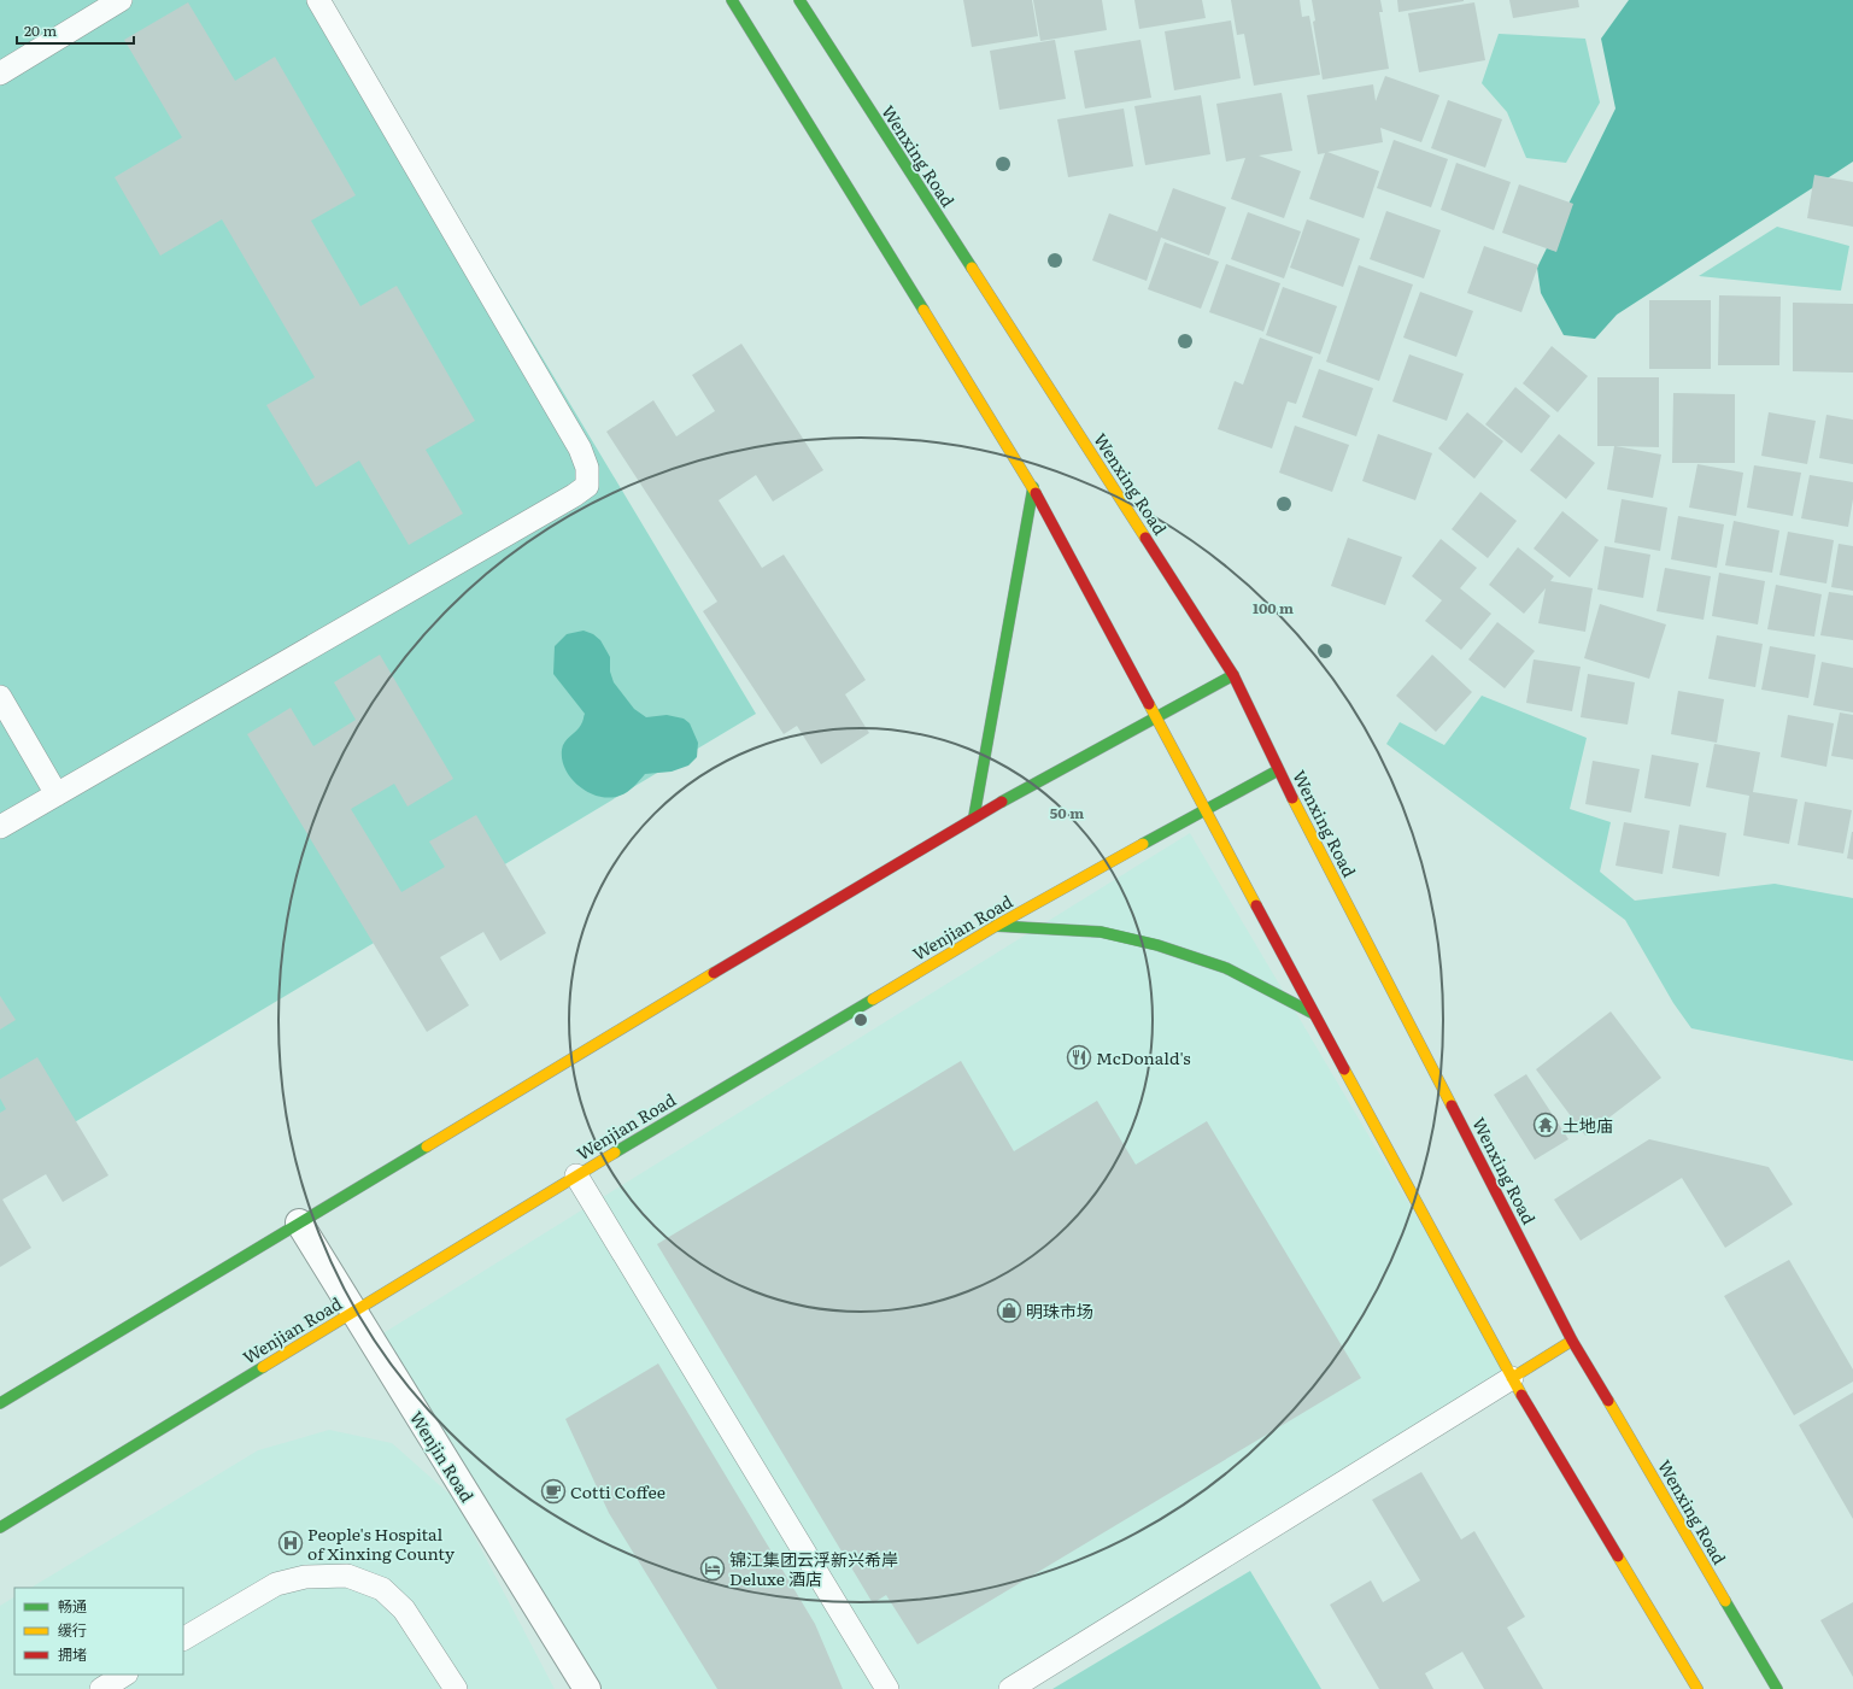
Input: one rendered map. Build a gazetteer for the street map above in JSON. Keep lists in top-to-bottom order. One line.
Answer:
{"streets":{"street":["Wenxing Road","Wenjian Road","Wenjin Road"]},"crossings":[["Wenxing Road","Wenjian Road"],["Wenjian Road","Wenjin Road"]],"places":{"restaurant":["McDonald's"],"temple":["土地庙"],"shop":["明珠市场"],"cafe":["Cotti Coffee"],"hospital":["People's Hospital of Xinxing County"],"hotel":["锦江集团云浮新兴希岸 Deluxe 酒店"]},"legend":["畅通","缓行","拥堵"],"scale_bar":"20 m","rings":["100 m","50 m"]}
